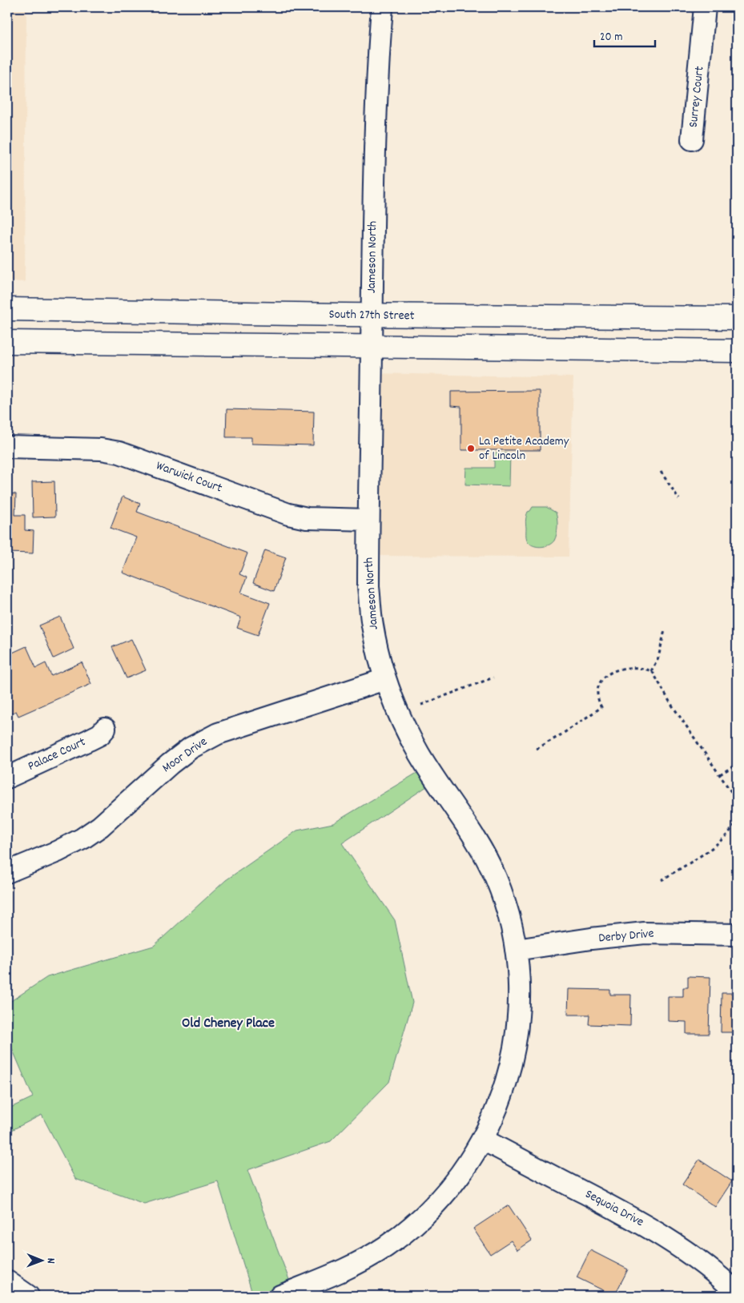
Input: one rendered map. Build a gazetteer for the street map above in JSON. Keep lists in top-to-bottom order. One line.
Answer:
{"streets":{"main road":["South 27th Street"],"street":["Surrey Court","Jameson North","Warwick Court","Palace Court","Moor Drive","Derby Drive","Sequoia Drive"]},"crossings":[["Jameson North","South 27th Street"],["Jameson North","Warwick Court"],["Jameson North","Moor Drive"],["Jameson North","Derby Drive"],["Jameson North","Sequoia Drive"]],"districts":["Old Cheney Place"],"places":["La Petite Academy of Lincoln"],"scale_bar":"20 m","north":"right"}
